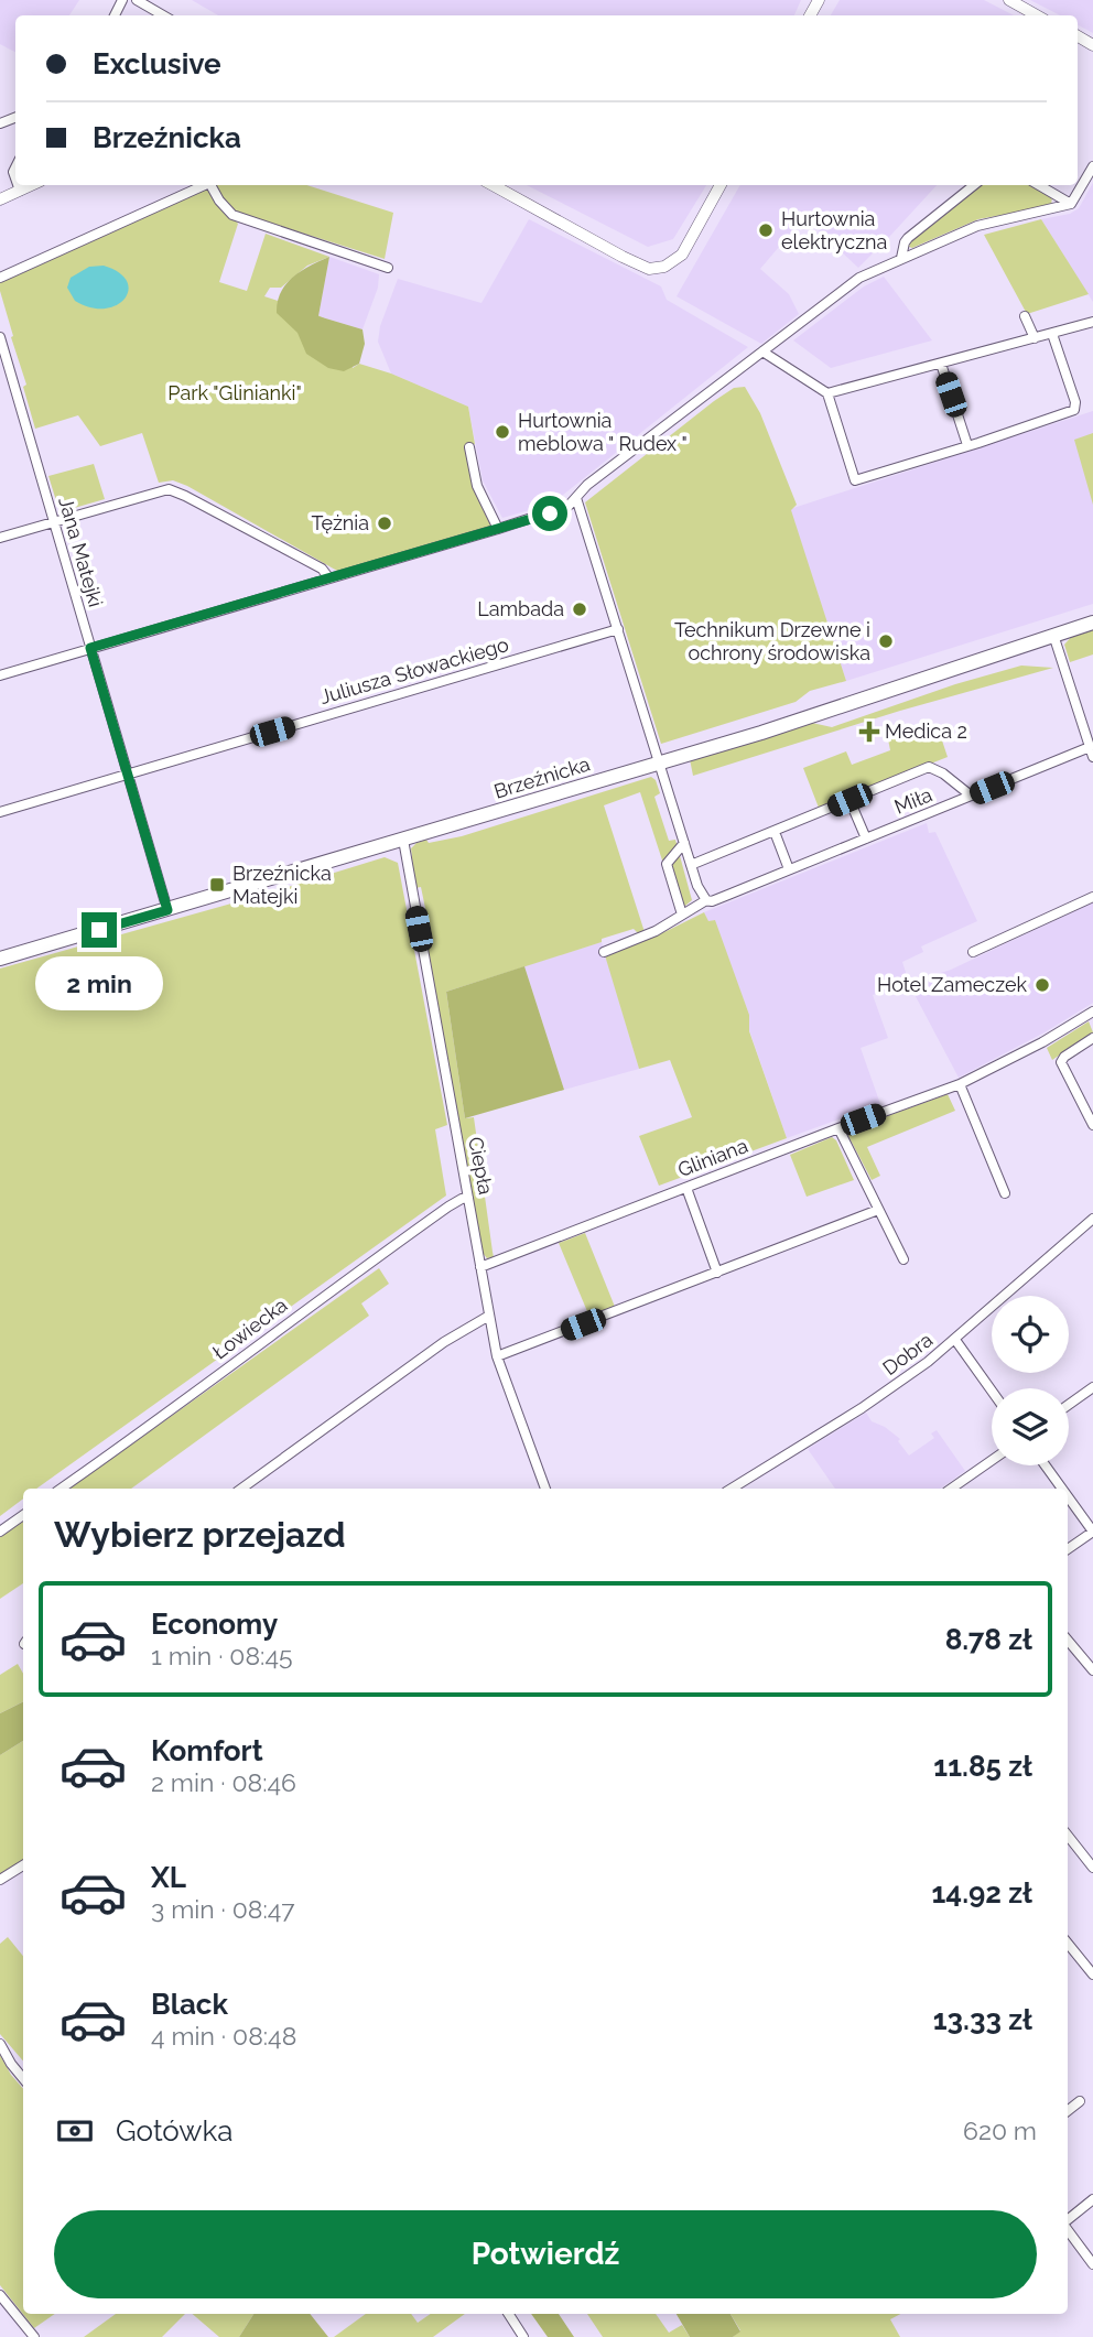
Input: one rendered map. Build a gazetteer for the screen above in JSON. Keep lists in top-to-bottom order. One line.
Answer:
{"streets":{"main road":["Brzeźnicka"],"street":["Jana Matejki","Juliusza Słowackiego","Miła","Gliniana","Ciepła","Łowiecka","Dobra"]},"crossings":[["Jana Matejki","Juliusza Słowackiego"],["Jana Matejki","Brzeźnicka"],["Brzeźnicka","Ciepła"],["Gliniana","Ciepła"],["Ciepła","Łowiecka"]],"parks":["Park \"Glinianki\""],"places":{"other":["Hurtownia elektryczna","Hurtownia meblowa \" Rudex \"","Tężnia","Lambada","Technikum Drzewne i ochrony środowiska","Hotel Zameczek"],"health":["Medica 2"],"transit":["Brzeźnicka Matejki"]},"page":{"banner":["Exclusive","Brzeźnicka"],"bubble":"2 min","heading":"Wybierz przejazd","list":[{"name":"Economy","note":"1 min · 08:45","value":"8.78 zł"},{"name":"Komfort","note":"2 min · 08:46","value":"11.85 zł"},{"name":"XL","note":"3 min · 08:47","value":"14.92 zł"},{"name":"Black","note":"4 min · 08:48","value":"13.33 zł"}],"pay":["Gotówka","620 m"],"buttons":"Potwierdź"}}
